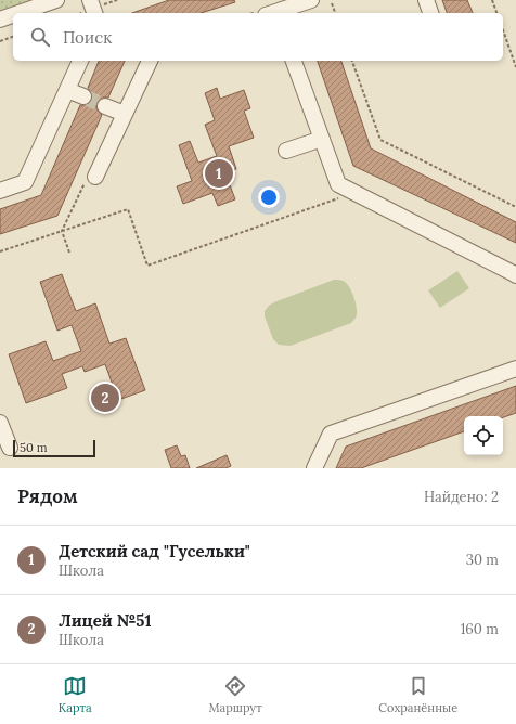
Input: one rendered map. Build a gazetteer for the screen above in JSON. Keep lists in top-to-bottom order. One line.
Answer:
{"scale_bar":"50 m","page":{"search":"Поиск","pins":["1","2"],"scale":"50 m","heading":["Рядом","Найдено: 2"],"list":[{"mark":"1","name":"Детский сад \"Гусельки\"","note":"Школа","value":"30 m"},{"mark":"2","name":"Лицей №51","note":"Школа","value":"160 m"}],"nav":["Карта","Маршрут","Сохранённые"]}}
